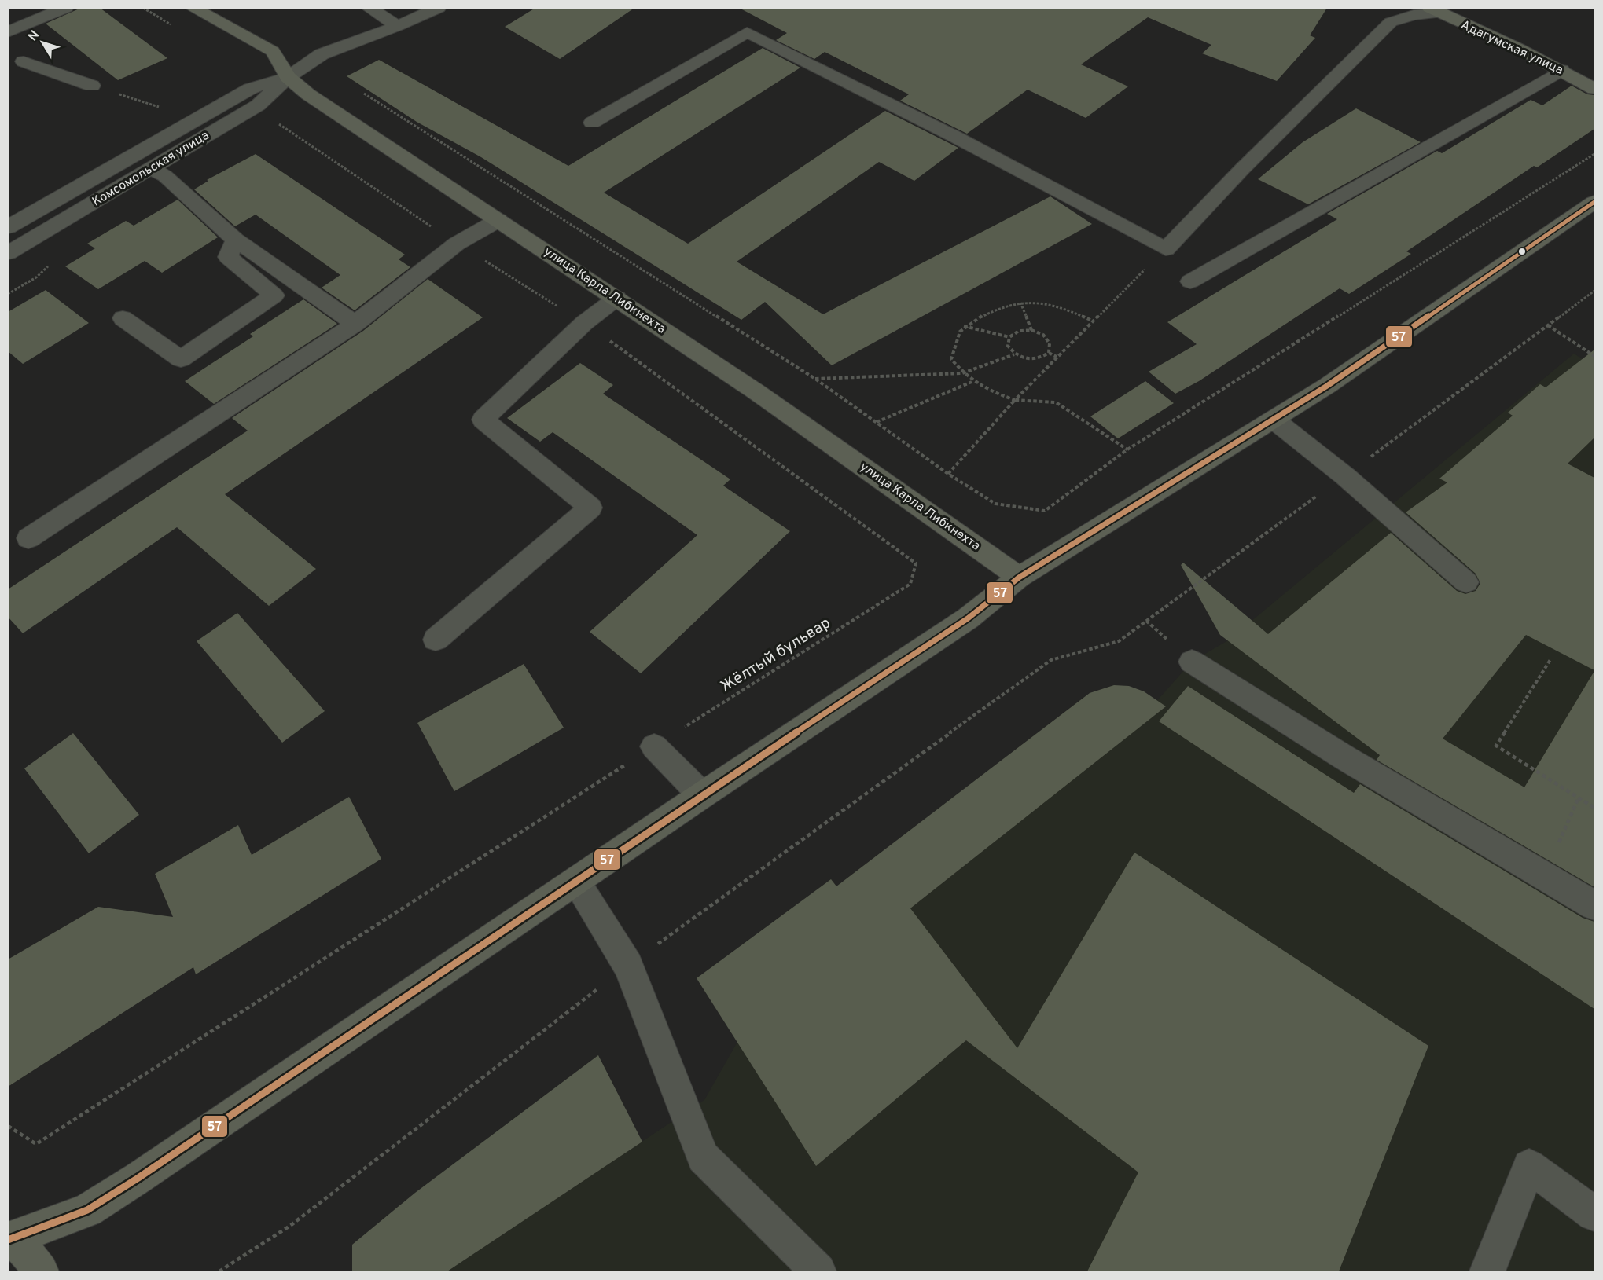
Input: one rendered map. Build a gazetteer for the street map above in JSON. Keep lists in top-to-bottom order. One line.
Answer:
{"streets":{"main road":["Адагумская улица","улица Карла Либкнехта"],"street":["Комсомольская улица"],"path":["Жёлтый бульвар"]},"crossings":[["Комсомольская улица","улица Карла Либкнехта"]],"lines":["transit line 57"],"north":"top left"}
